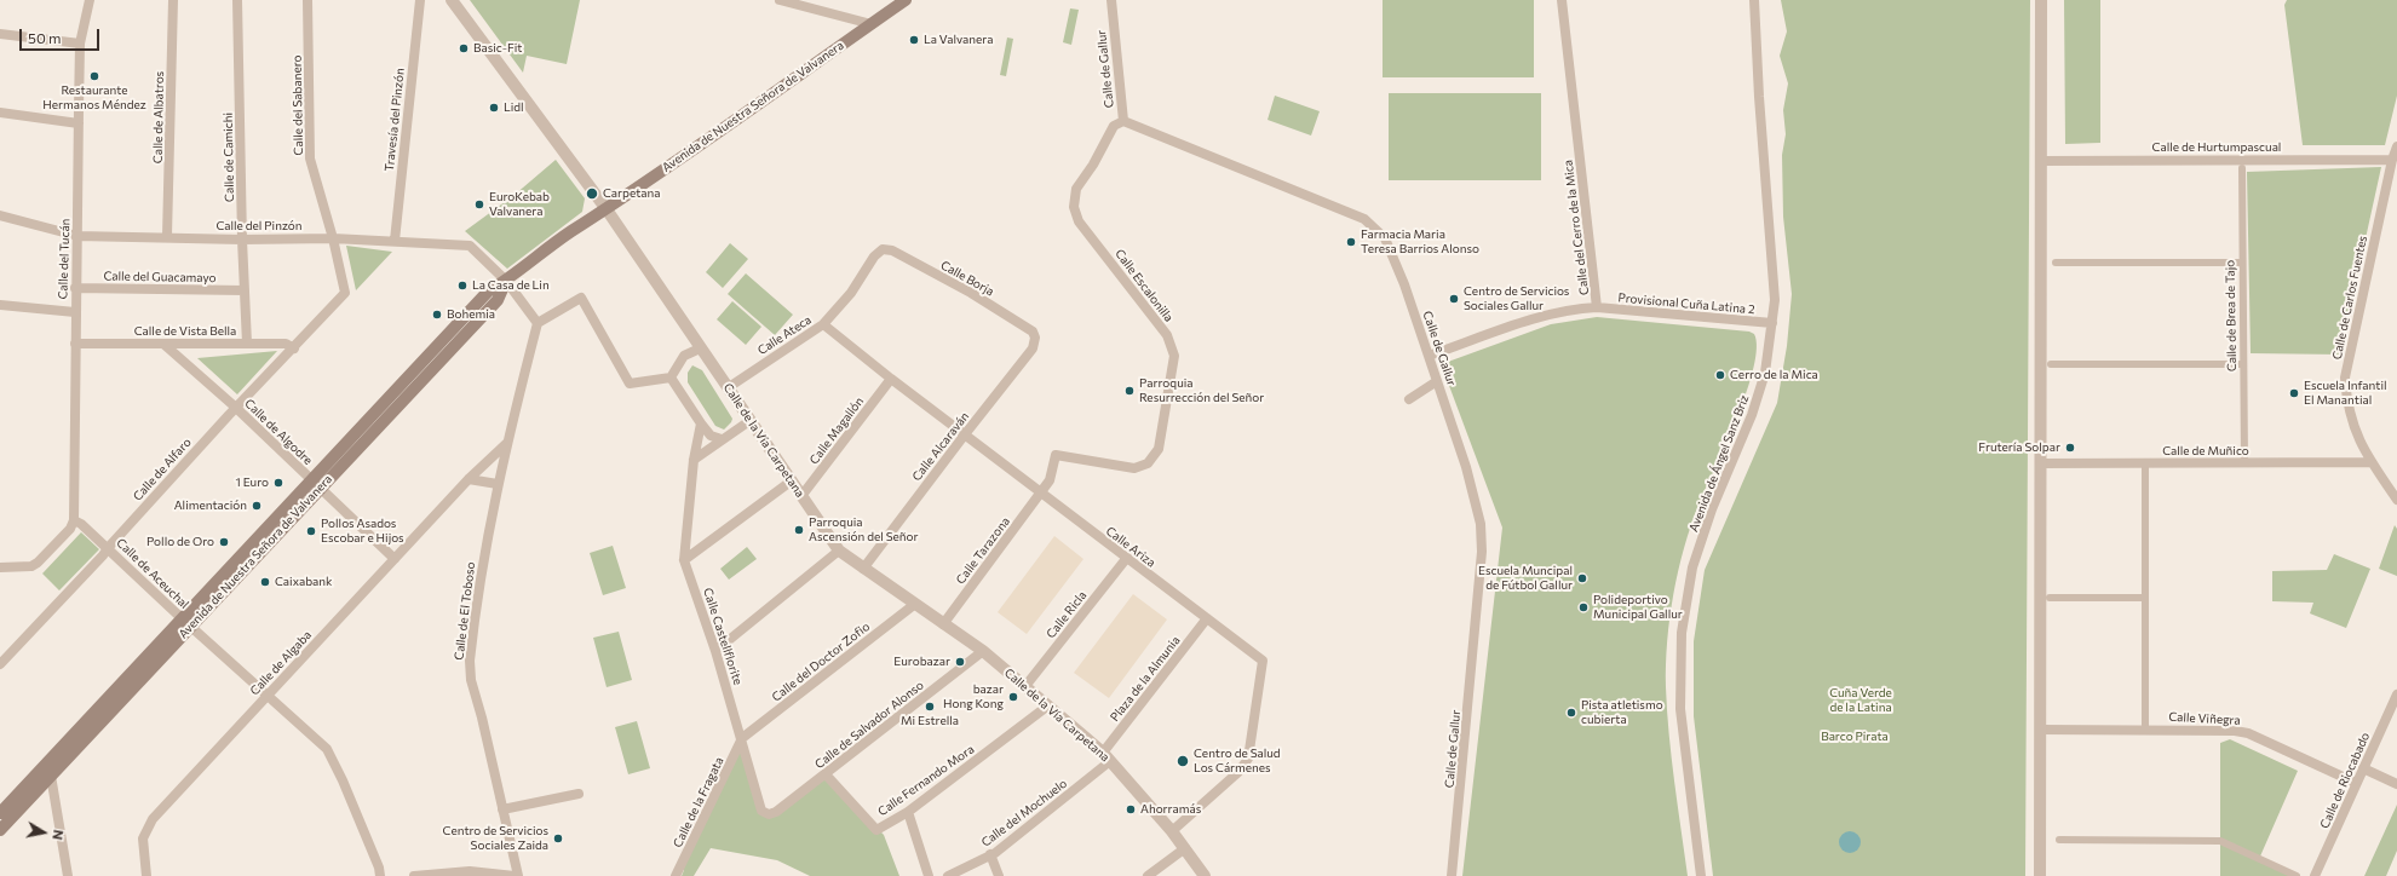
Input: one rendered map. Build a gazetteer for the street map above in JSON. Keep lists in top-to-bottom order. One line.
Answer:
{"streets":{"main road":["Avenida de Nuestra Señora de Valvanera"],"street":["Calle de Gallur","Calle del Sabanero","Calle de Albatros","Travesía del Pinzón","Calle de Hurtumpascual","Calle de Camichi","Calle del Pinzón","Calle del Cerro de la Mica","Calle del Tucán","Calle del Guacamayo","Calle Borja","Calle Escalonilla","Calle de Carlos Fuentes","Provisional Cuña Latina 2","Calle de Brea de Tajo","Calle de Vista Bella","Calle Ateca","Calle Magallón","Calle de Algodre","Calle de la Vía Carpetana","Calle Alcaraván","Calle de Muñico","Avenida de Ángel Sanz Briz","Calle de Alfaro","Calle Ariza","Calle Tarazona","Calle de Aceuchal","Calle de El Toboso","Calle Ricla","Calle Castellflorite","Calle del Doctor Zofio","Calle de Algaba","Plaza de la Almunia","Calle Viñegra","Calle de Salvador Alonso","Calle Fernando Mora","Calle de Riocabado","Calle de la Fragata","Calle del Mochuelo"]},"crossings":[["Calle de Gallur","Calle del Cerro de la Mica"],["Calle de Gallur","Calle Escalonilla"],["Calle del Sabanero","Calle del Pinzón"],["Calle del Sabanero","Calle de Alfaro"],["Avenida de Nuestra Señora de Valvanera","Calle del Pinzón"],["Avenida de Nuestra Señora de Valvanera","Calle de Algodre"],["Avenida de Nuestra Señora de Valvanera","Calle de la Vía Carpetana"],["Avenida de Nuestra Señora de Valvanera","Calle de Aceuchal"],["Calle de Albatros","Calle del Pinzón"],["Travesía del Pinzón","Calle del Pinzón"],["Calle de Hurtumpascual","Calle de Carlos Fuentes"],["Calle de Camichi","Calle del Pinzón"],["Calle de Camichi","Calle del Guacamayo"],["Calle de Camichi","Calle de Vista Bella"],["Calle del Pinzón","Calle del Tucán"],["Calle del Pinzón","Calle de El Toboso"],["Calle del Cerro de la Mica","Provisional Cuña Latina 2"],["Calle del Tucán","Calle del Guacamayo"],["Calle del Tucán","Calle de Vista Bella"],["Calle del Tucán","Calle de Aceuchal"],["Calle Borja","Calle Ateca"],["Calle Borja","Calle Alcaraván"],["Calle Escalonilla","Calle Ariza"],["Calle Escalonilla","Calle Tarazona"],["Calle de Carlos Fuentes","Calle de Muñico"],["Provisional Cuña Latina 2","Avenida de Ángel Sanz Briz"],["Calle de Brea de Tajo","Calle de Muñico"],["Calle de Vista Bella","Calle de Algodre"],["Calle de Vista Bella","Calle de Alfaro"],["Calle Ateca","Calle de la Vía Carpetana"],["Calle Ateca","Calle Ariza"],["Calle Magallón","Calle de la Vía Carpetana"],["Calle Magallón","Calle Ariza"],["Calle de Algodre","Calle de Alfaro"],["Calle de Algodre","Calle de Algaba"],["Calle de la Vía Carpetana","Calle Alcaraván"],["Calle de la Vía Carpetana","Calle Ariza"],["Calle de la Vía Carpetana","Calle Tarazona"],["Calle de la Vía Carpetana","Calle Ricla"],["Calle de la Vía Carpetana","Calle del Doctor Zofio"],["Calle de la Vía Carpetana","Plaza de la Almunia"],["Calle de la Vía Carpetana","Calle de Salvador Alonso"],["Calle de la Vía Carpetana","Calle Fernando Mora"],["Calle de la Vía Carpetana","Calle del Mochuelo"],["Calle Alcaraván","Calle Ariza"],["Calle de Alfaro","Calle de Aceuchal"],["Calle Ariza","Calle Tarazona"],["Calle Ariza","Calle Ricla"],["Calle Ariza","Plaza de la Almunia"],["Calle de Aceuchal","Calle de Algaba"],["Calle de El Toboso","Calle de Algaba"],["Calle Castellflorite","Calle del Doctor Zofio"],["Calle Castellflorite","Calle de Salvador Alonso"],["Calle Castellflorite","Calle de la Fragata"],["Calle del Doctor Zofio","Calle de la Fragata"],["Plaza de la Almunia","Calle del Mochuelo"],["Calle Viñegra","Calle de Riocabado"],["Calle de Salvador Alonso","Calle Fernando Mora"]],"parks":["Cuña Verde de la Latina","Barco Pirata"],"places":["La Valvanera","Basic-Fit","Restaurante Hermanos Méndez","Lidl","Carpetana","EuroKebab Valvanera","Farmacia Maria Teresa Barrios Alonso","La Casa de Lin","Centro de Servicios Sociales Gallur","Bohemia","Cerro de la Mica","Parroquia Resurrección del Señor","Escuela Infantil El Manantial","Frutería Solpar","1 Euro","Alimentación","Parroquia Ascensión del Señor","Pollos Asados Escobar e Hijos","Pollo de Oro","Escuela Muncipal de Fútbol Gallur","Caixabank","Polideportivo Municipal Gallur","Eurobazar","bazar Hong Kong","Mi Estrella","Pista atletismo cubierta","Centro de Salud Los Cármenes","Ahorramás","Centro de Servicios Sociales Zaida"],"scale_bar":"50 m","north":"right"}
